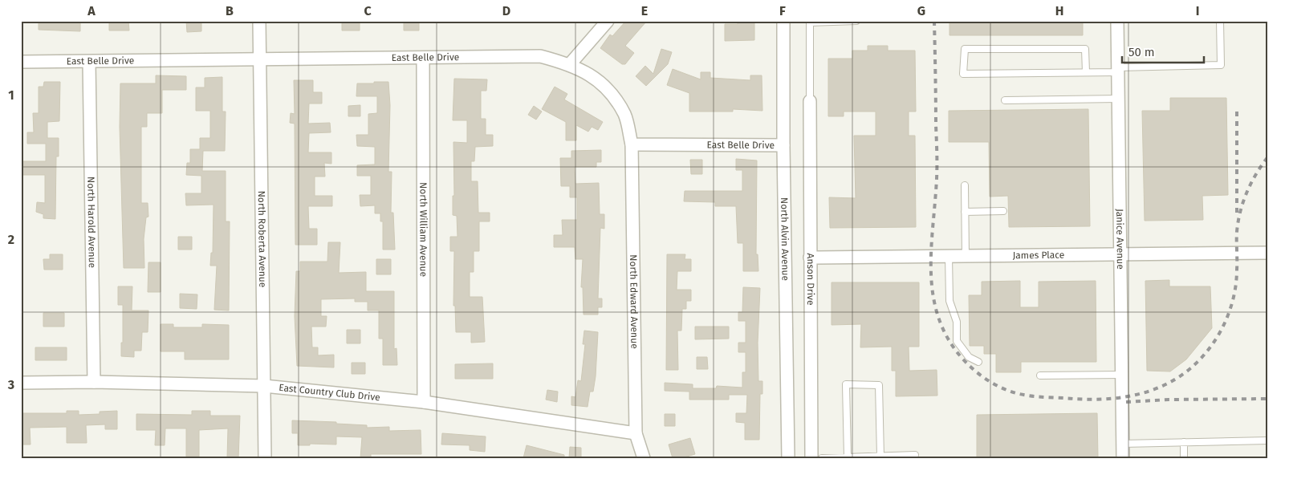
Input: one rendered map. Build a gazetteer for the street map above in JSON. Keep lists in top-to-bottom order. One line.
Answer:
{"streets":{"street":["East Belle Drive","North Harold Avenue","North William Avenue","North Roberta Avenue","Janice Avenue","North Alvin Avenue","James Place","Anson Drive","North Edward Avenue","East Country Club Drive"]},"crossings":[["East Belle Drive","North Harold Avenue"],["East Belle Drive","North William Avenue"],["East Belle Drive","North Roberta Avenue"],["East Belle Drive","North Alvin Avenue"],["East Belle Drive","North Edward Avenue"],["North Harold Avenue","East Country Club Drive"],["North William Avenue","East Country Club Drive"],["North Roberta Avenue","East Country Club Drive"],["Janice Avenue","James Place"],["James Place","Anson Drive"],["North Edward Avenue","East Country Club Drive"]],"scale_bar":"50 m","grid":{"columns":["A","B","C","D","E","F","G","H","I"],"rows":["1","2","3"]}}
